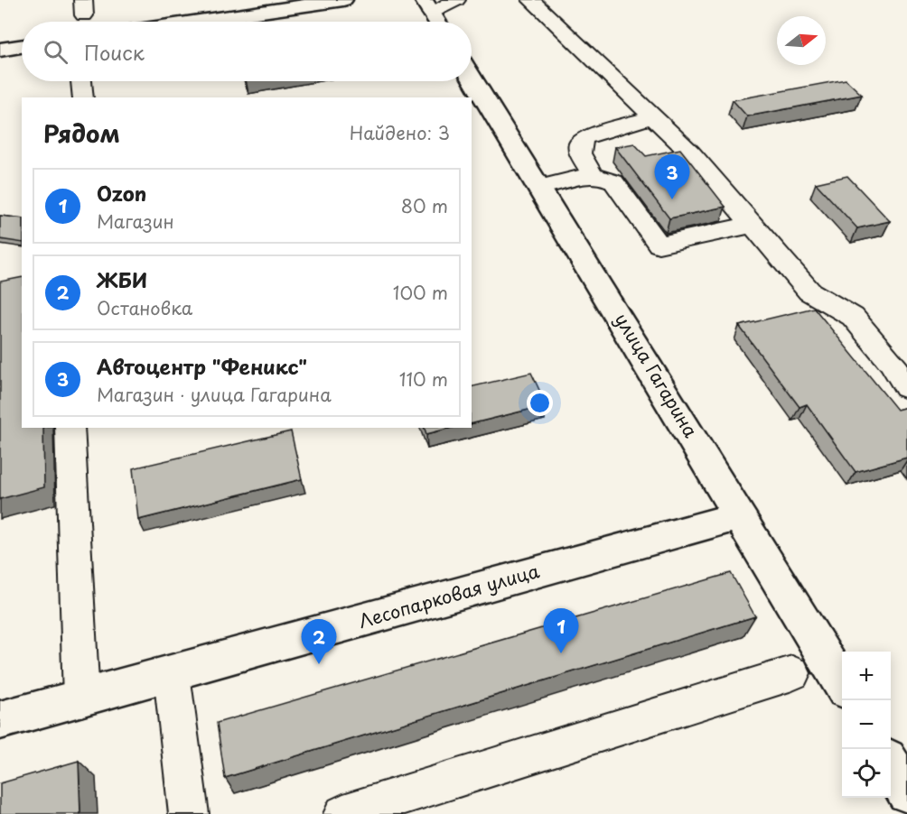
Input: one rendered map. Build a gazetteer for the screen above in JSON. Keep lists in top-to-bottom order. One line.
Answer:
{"streets":{"main road":["улица Гагарина","Лесопарковая улица"]},"crossings":[["улица Гагарина","Лесопарковая улица"]],"north":"right","page":{"search":"Поиск","heading":["Рядом","Найдено: 3"],"pins":["3","1","2"],"list":[{"mark":"1","name":"Ozon","note":"Магазин","value":"80 m"},{"mark":"2","name":"ЖБИ","note":"Остановка","value":"100 m"},{"mark":"3","name":"Автоцентр \"Феникс\"","note":"Магазин · улица Гагарина","value":"110 m"}],"map_buttons":["+","−"]}}
